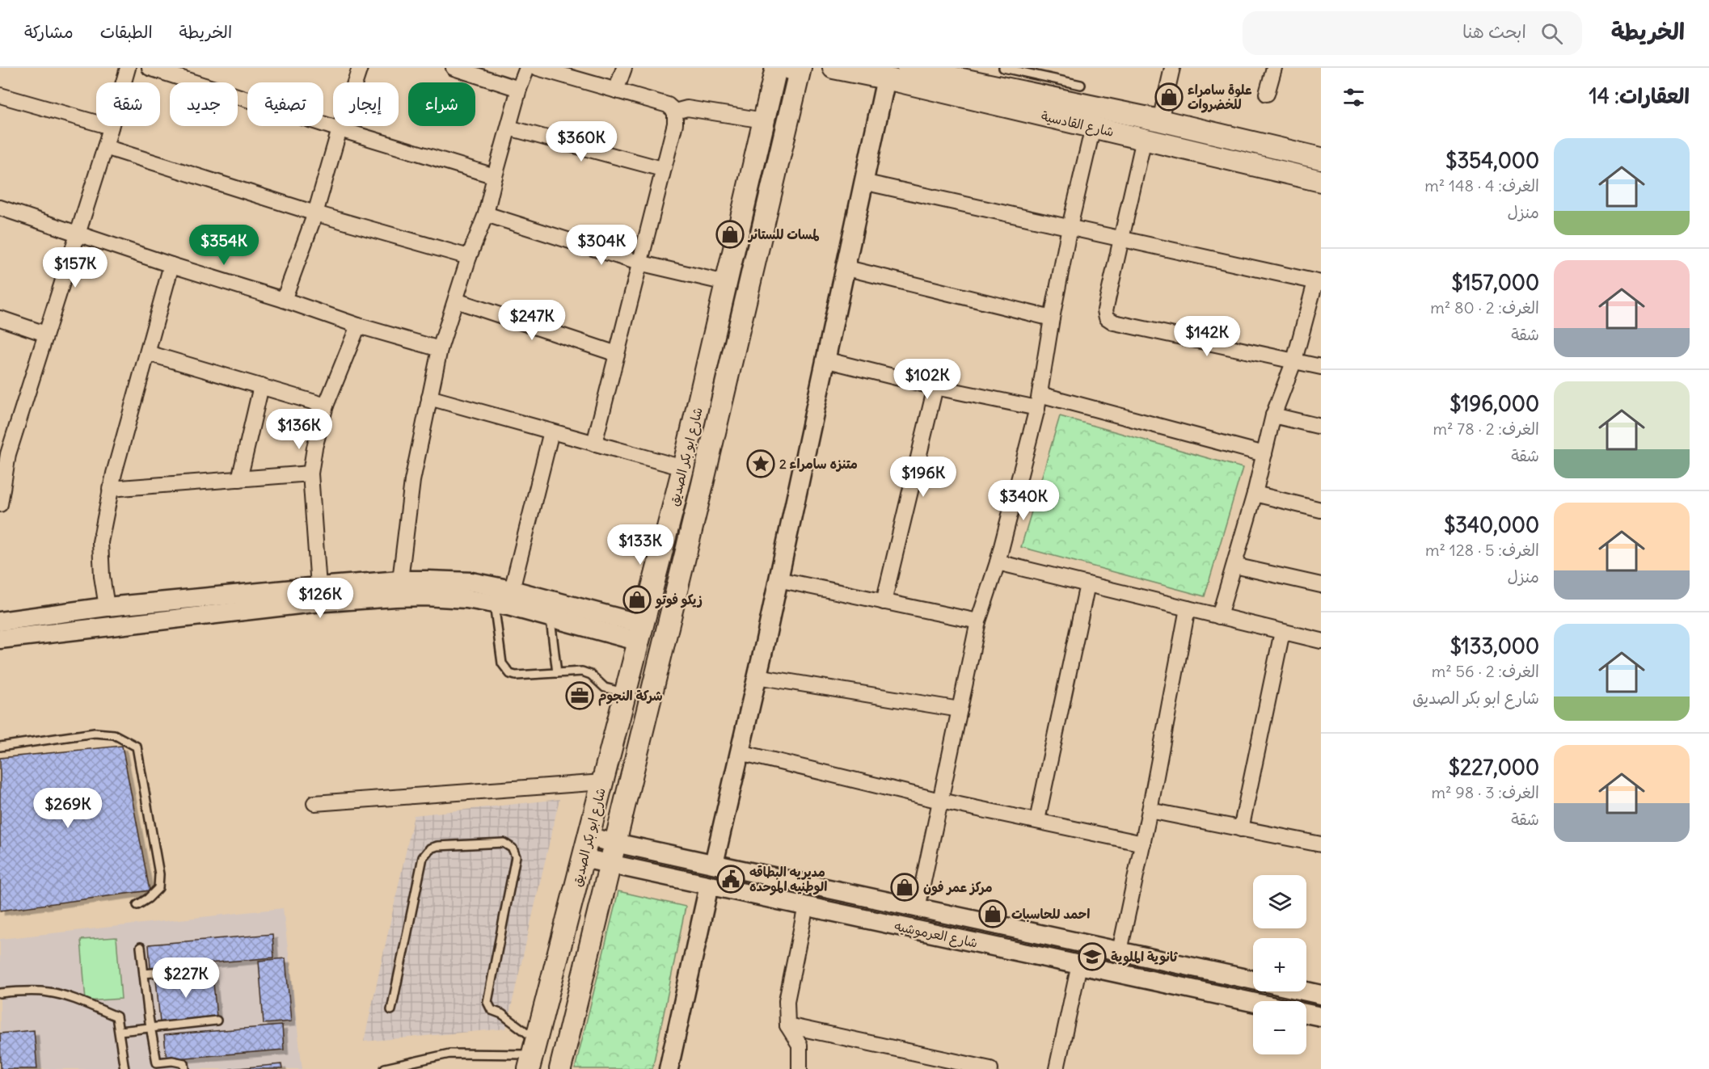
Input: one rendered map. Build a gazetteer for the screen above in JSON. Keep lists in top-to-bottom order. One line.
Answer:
{"streets":{"main road":["شارع القادسية","شارع ابو بكر الصديق"],"street":["شارع العرموشيه"]},"crossings":[["شارع ابو بكر الصديق","شارع العرموشيه"]],"places":{"shop":["علوة سامراء للخضروات","لمسات للستائر","زيكو فوتو","مركز عمر فون","احمد للحاسبات"],"place":["متنزه سامراء 2"],"office":["شركة النجوم"],"public building":["مديريه البطاقه الوطنيه الموحده"],"school or university":["ثانوية الملوية"]},"page":{"header":"الخريطة","search":"ابحث هنا","nav":["الخريطة","الطبقات","مشاركة"],"heading":"العقارات: 14","chip":["شراء","إيجار","تصفية","جديد","شقة"],"price":["$360K","$354K","$304K","$157K","$247K","$142K","$102K","$136K","$196K","$340K","$133K","$126K","$269K","$227K"],"list":[{"name":"$354,000","note":"الغرف: 4 · 148 m² · منزل"},{"name":"$157,000","note":"الغرف: 2 · 80 m² · شقة"},{"name":"$196,000","note":"الغرف: 2 · 78 m² · شقة"},{"name":"$340,000","note":"الغرف: 5 · 128 m² · منزل"},{"name":"$133,000","note":"الغرف: 2 · 56 m² · شارع ابو بكر الصديق"},{"name":"$227,000","note":"الغرف: 3 · 98 m² · شقة"}],"map_buttons":["+","−"]}}
